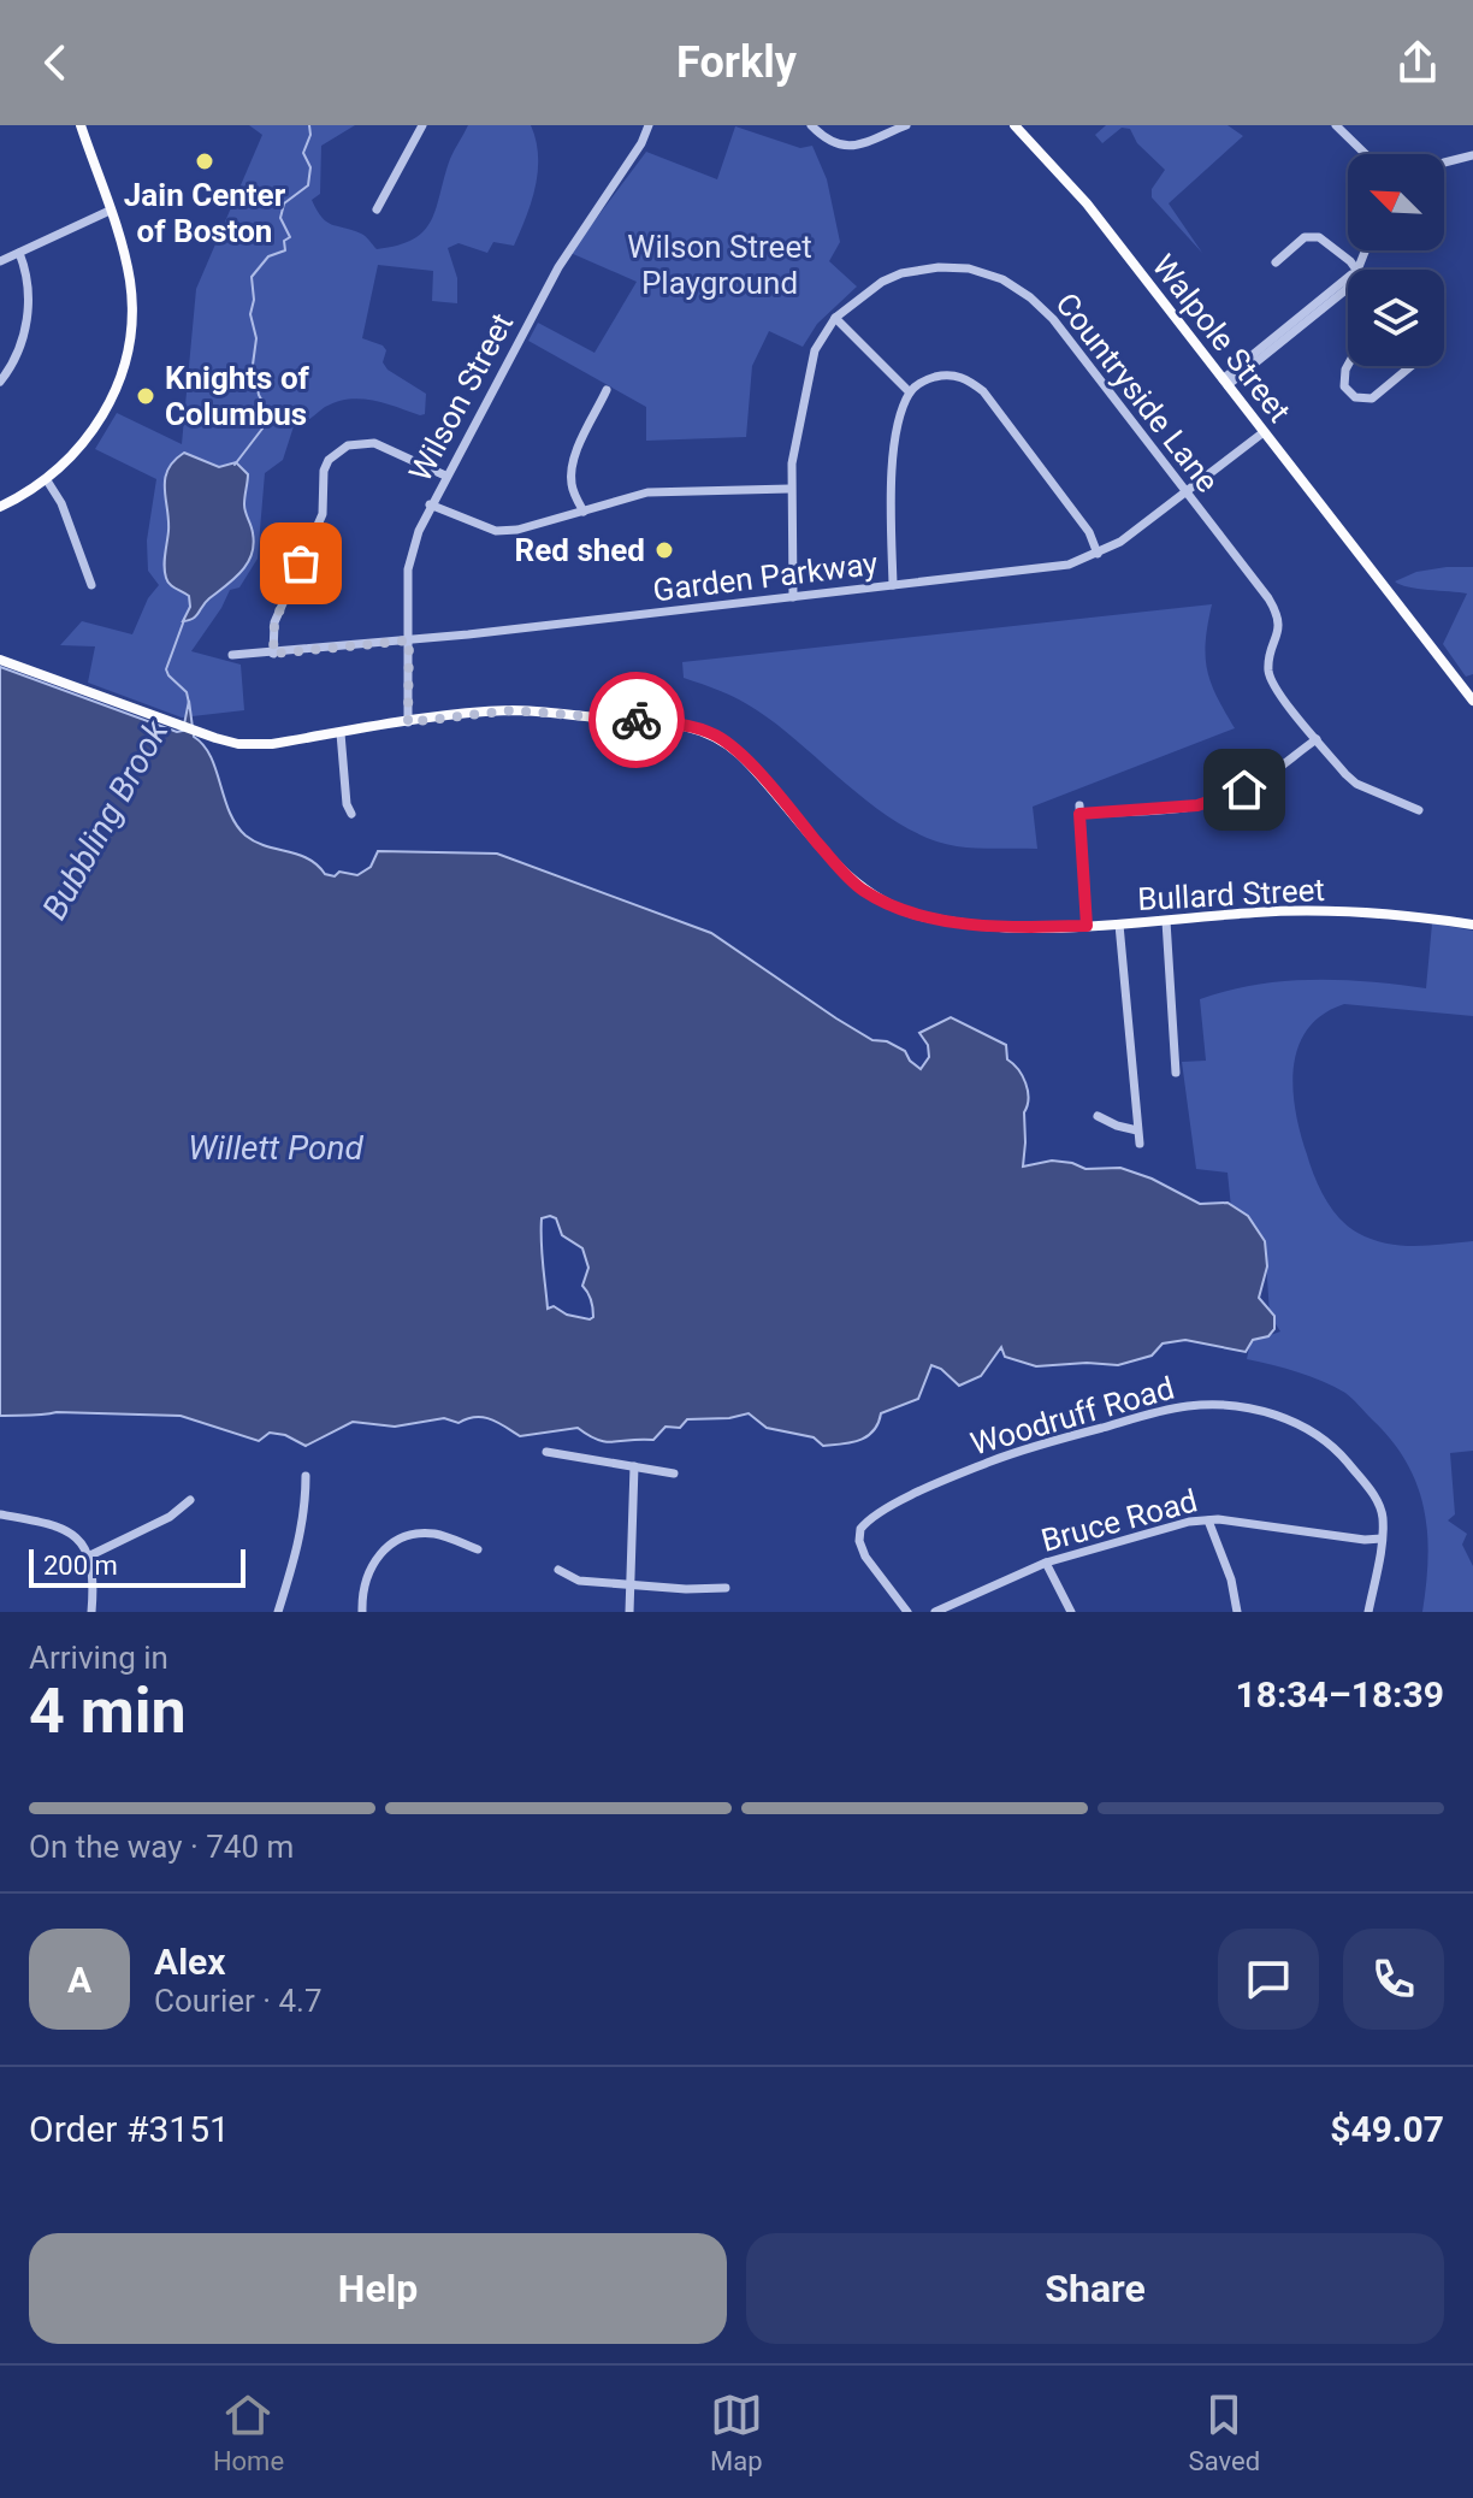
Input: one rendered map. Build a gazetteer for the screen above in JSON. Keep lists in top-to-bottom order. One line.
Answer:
{"streets":{"main road":["Walpole Street","Bullard Street"],"street":["Countryside Lane","Wilson Street","Garden Parkway","Woodruff Road","Bruce Road"]},"crossings":[["Walpole Street","Garden Parkway"],["Countryside Lane","Garden Parkway"],["Wilson Street","Garden Parkway"],["Wilson Street","Bullard Street"],["Woodruff Road","Bruce Road"]],"water":["Bubbling Brook","Willett Pond"],"parks":["Wilson Street Playground"],"places":["Jain Center of Boston","Knights of Columbus","Red shed"],"scale_bar":"200 m","north":"top left","page":{"header":"Forkly","scale":"200 m","heading":["4 min","Arriving in","18:34–18:39"],"panel":["Alex","Courier · 4.7","Order #3151","$49.07"],"bar":"On the way · 740 m","round":"A","buttons":["Help","Share"],"tabs":["Home","Map","Saved"]}}
